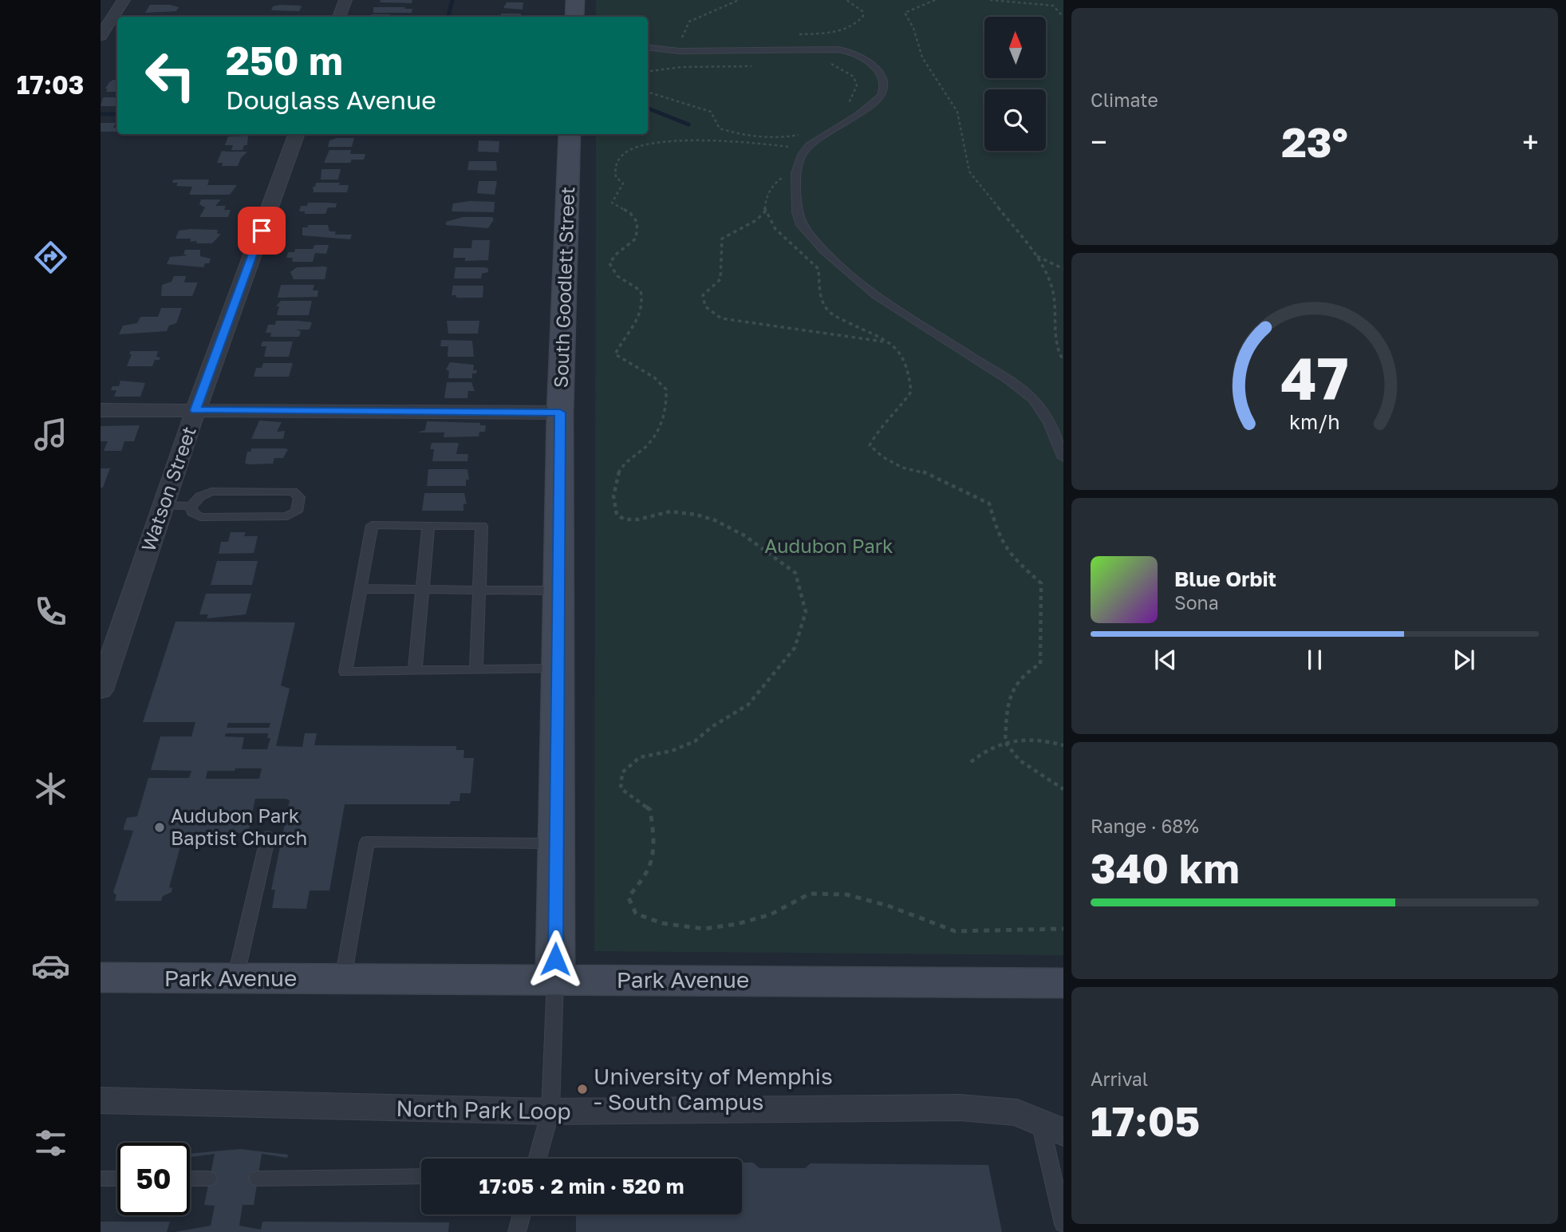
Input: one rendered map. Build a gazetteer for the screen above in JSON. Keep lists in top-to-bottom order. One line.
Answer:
{"streets":{"main road":["South Goodlett Street","Park Avenue"],"street":["Watson Street","North Park Loop"]},"crossings":[["South Goodlett Street","Park Avenue"]],"parks":["Audubon Park"],"places":["Audubon Park Baptist Church","University of Memphis - South Campus"],"north":"top","page":{"tabs":"17:03","tile":["Climate",["Range · 68%","340 km"],["Arrival","17:05"]],"turn":["250 m","Douglass Avenue"],"heat":["−","23°","+"],"song":["Blue Orbit","Sona"],"limit":"50","trip":"17:05 · 2 min · 520 m","gauge":["47","km/h"]}}
